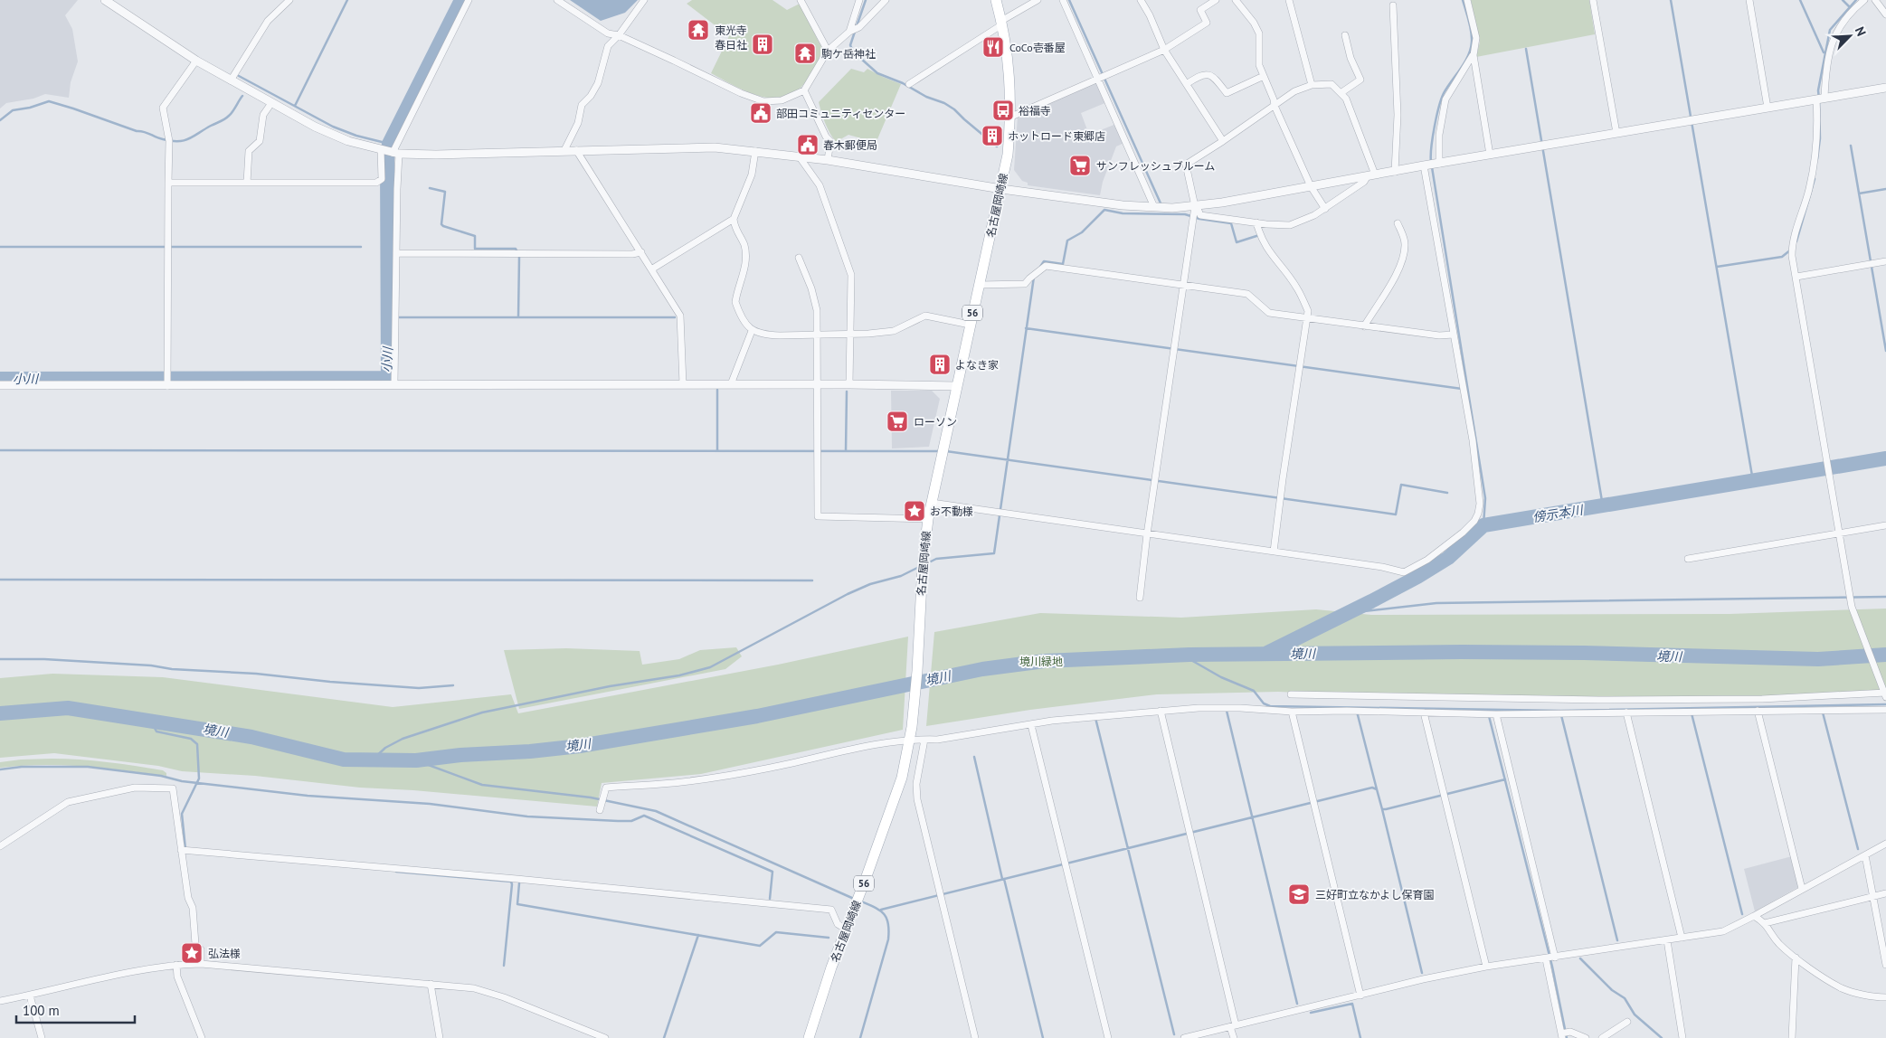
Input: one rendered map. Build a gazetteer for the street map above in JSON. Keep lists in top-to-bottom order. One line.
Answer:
{"streets":{"main road":["名古屋岡崎線","56"]},"water":["小川","傍示本川","境川"],"parks":["境川緑地"],"places":{"temple":["東光寺","駒ケ岳神社"],"building":["春日社","ホットロード東郷店","よなき家"],"restaurant":["CoCo壱番屋"],"bus stop":["裕福寺"],"public building":["部田コミュニティセンター","春木郵便局"],"supermarket":["サンフレッシュブルーム","ローソン"],"place":["お不動様","弘法様"],"school or university":["三好町立なかよし保育園"]},"scale_bar":"100 m","north":"top right"}
